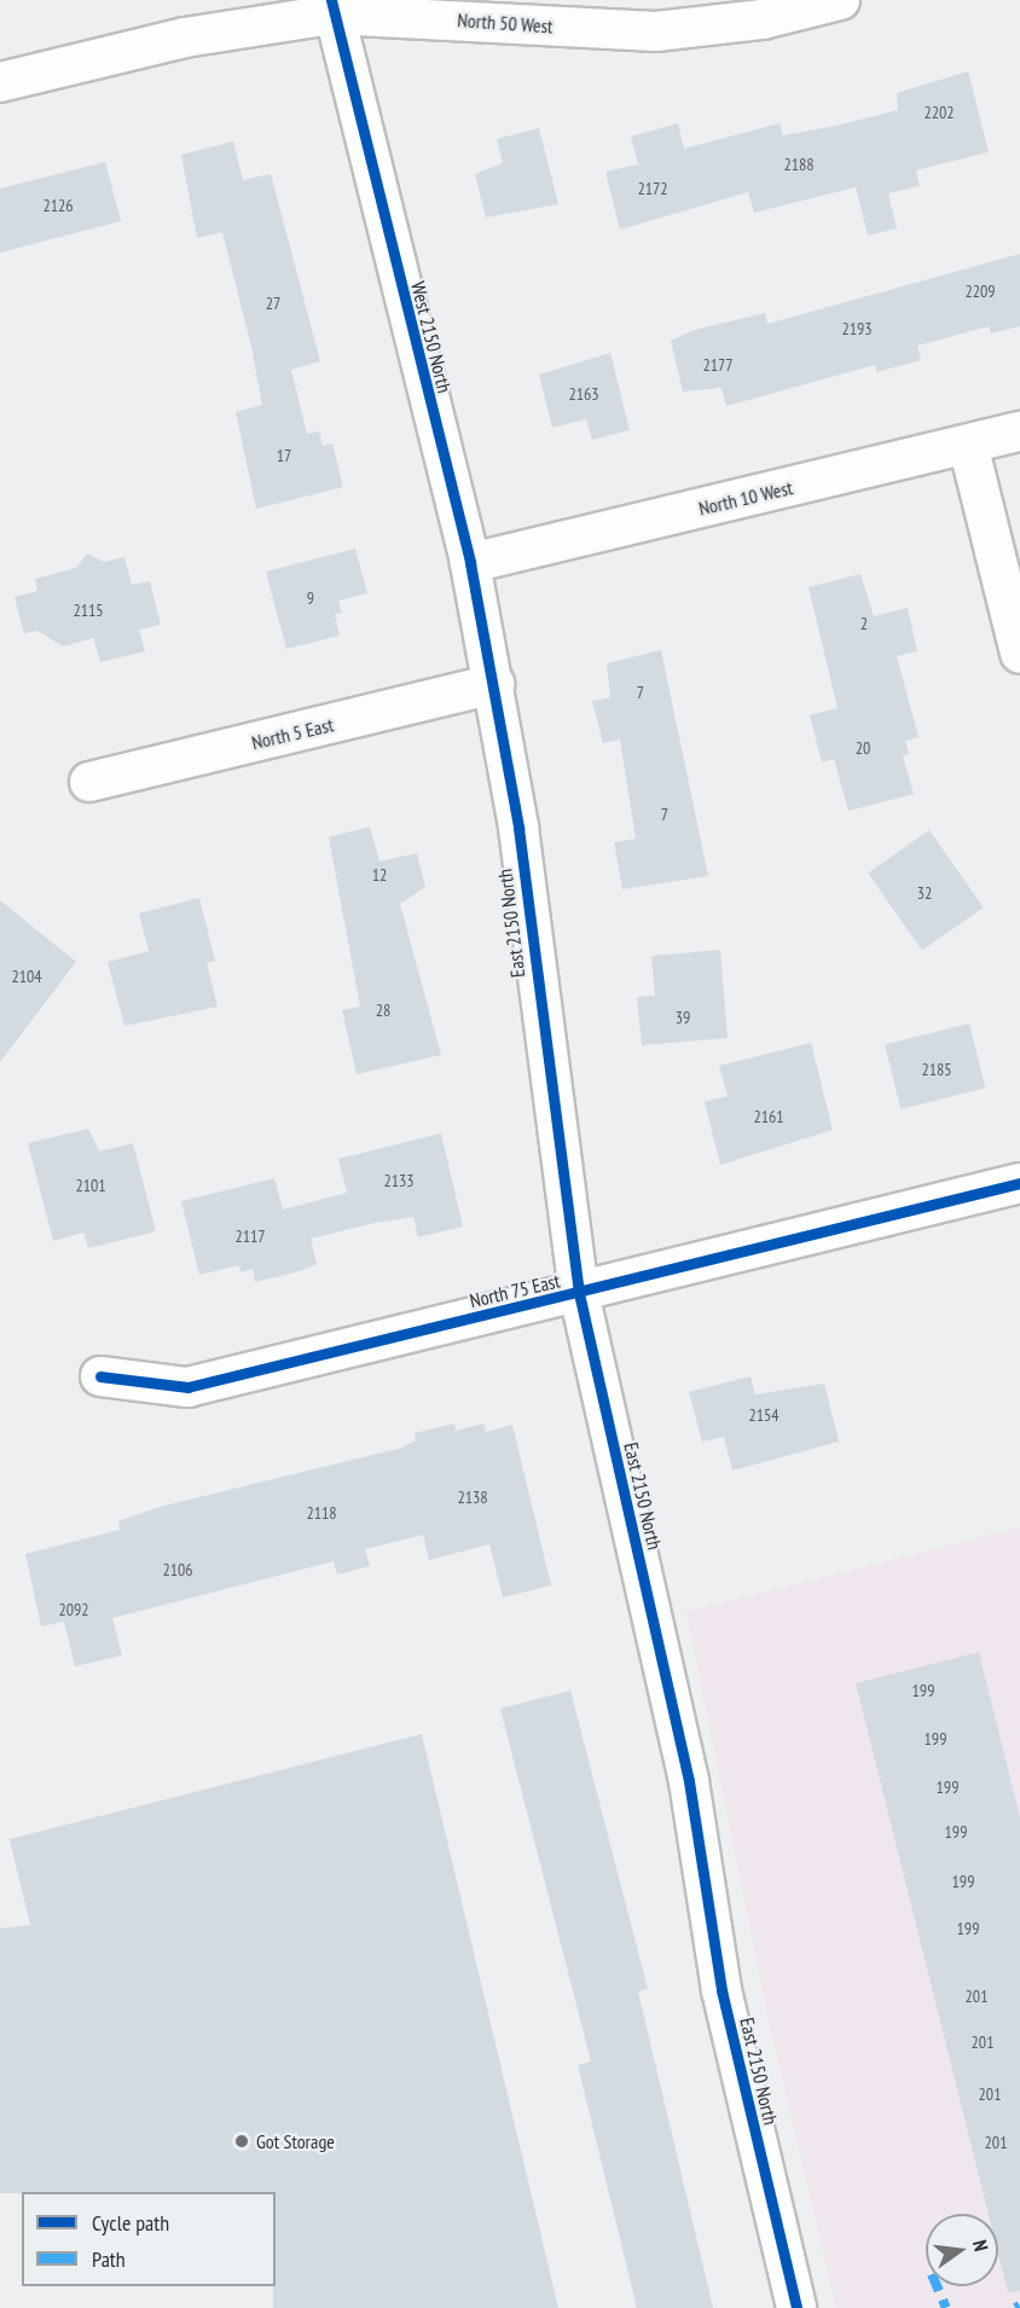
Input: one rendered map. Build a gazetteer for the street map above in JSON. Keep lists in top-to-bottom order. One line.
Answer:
{"streets":{"street":["North 50 West","West 2150 North","North 10 West","North 5 East","East 2150 North","North 75 East"]},"crossings":[["North 50 West","West 2150 North"],["West 2150 North","North 10 West"],["West 2150 North","North 5 East"],["West 2150 North","East 2150 North"],["North 5 East","East 2150 North"],["East 2150 North","North 75 East"]],"places":["Got Storage"],"house_numbers":["2202","2188","2172","2126","2209","27","2193","2177","2163","17","9","2115","2","7","20","7","12","32","2104","28","39","2185","2161","2133","2101","2117","2154","2138","2118","2106","2092","199","199","199","199","199","199","201","201","201","201"],"legend":["Cycle path","Path"],"north":"right"}
